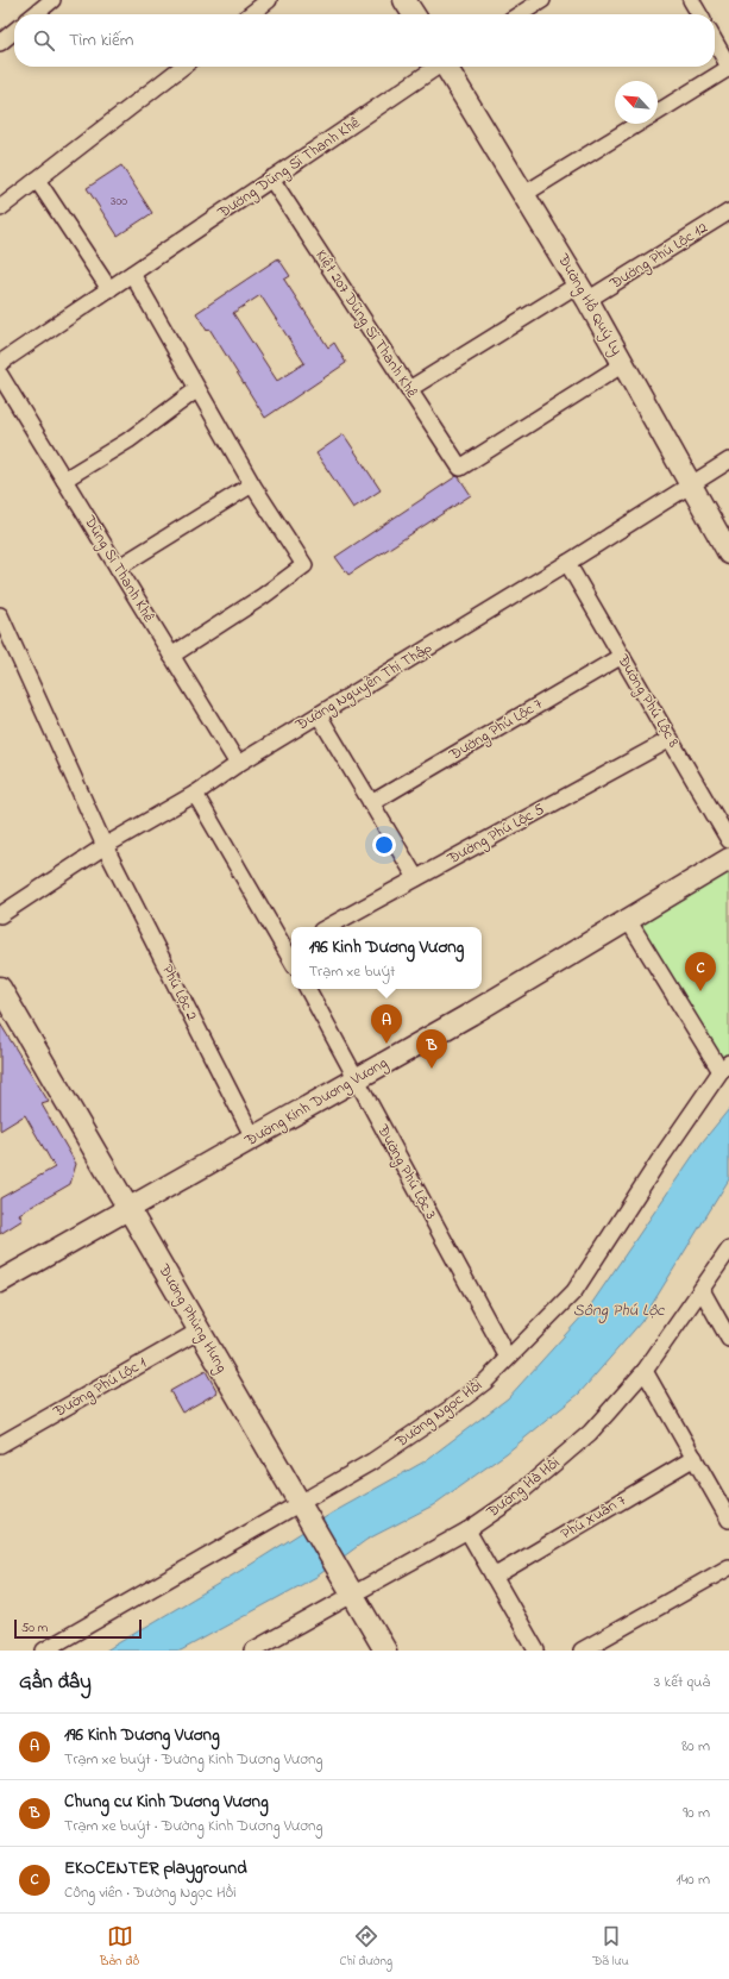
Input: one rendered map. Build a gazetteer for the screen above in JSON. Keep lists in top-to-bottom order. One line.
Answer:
{"streets":{"street":["Đường Dũng Sĩ Thanh Khê","Đường Phú Lộc 12","Đường Hồ Quý Ly","Kiệt 207 Dũng Sĩ Thanh Khê","Dũng Sĩ Thanh Khê","Đường Nguyễn Thị Thập","Đường Phú Lộc 8","Đường Phú Lộc 7","Đường Phú Lộc 5","Phú Lộc 2","Đường Kinh Dương Vương","Đường Phú Lộc 3","Đường Phùng Hưng","Đường Phú Lộc 1","Đường Ngọc Hồi","Đường Hà Hồi","Phú Xuân 7"]},"crossings":[["Đường Dũng Sĩ Thanh Khê","Kiệt 207 Dũng Sĩ Thanh Khê"],["Đường Phú Lộc 12","Đường Hồ Quý Ly"],["Đường Phú Lộc 12","Kiệt 207 Dũng Sĩ Thanh Khê"],["Đường Hồ Quý Ly","Kiệt 207 Dũng Sĩ Thanh Khê"],["Đường Hồ Quý Ly","Đường Nguyễn Thị Thập"],["Dũng Sĩ Thanh Khê","Đường Nguyễn Thị Thập"],["Đường Nguyễn Thị Thập","Đường Phú Lộc 8"],["Đường Nguyễn Thị Thập","Phú Lộc 2"],["Đường Phú Lộc 8","Đường Phú Lộc 7"],["Đường Phú Lộc 8","Đường Phú Lộc 5"],["Phú Lộc 2","Đường Kinh Dương Vương"],["Đường Kinh Dương Vương","Đường Phú Lộc 3"],["Đường Kinh Dương Vương","Đường Phùng Hưng"],["Đường Phú Lộc 3","Đường Ngọc Hồi"],["Đường Phùng Hưng","Đường Phú Lộc 1"],["Đường Phùng Hưng","Đường Ngọc Hồi"],["Đường Phùng Hưng","Đường Hà Hồi"]],"water":["Sông Phú Lộc"],"house_numbers":["300"],"scale_bar":"50 m","north":"top left","page":{"search":"Tìm kiếm","popup":["196 Kinh Dương Vương","Trạm xe buýt"],"pins":["C","A","B"],"scale":"50 m","heading":["Gần đây","3 kết quả"],"list":[{"mark":"A","name":"196 Kinh Dương Vương","note":"Trạm xe buýt · Đường Kinh Dương Vương","value":"80 m"},{"mark":"B","name":"Chung cư Kinh Dương Vương","note":"Trạm xe buýt · Đường Kinh Dương Vương","value":"90 m"},{"mark":"C","name":"EKOCENTER playground","note":"Công viên · Đường Ngọc Hồi","value":"140 m"}],"nav":["Bản đồ","Chỉ đường","Đã lưu"]}}
